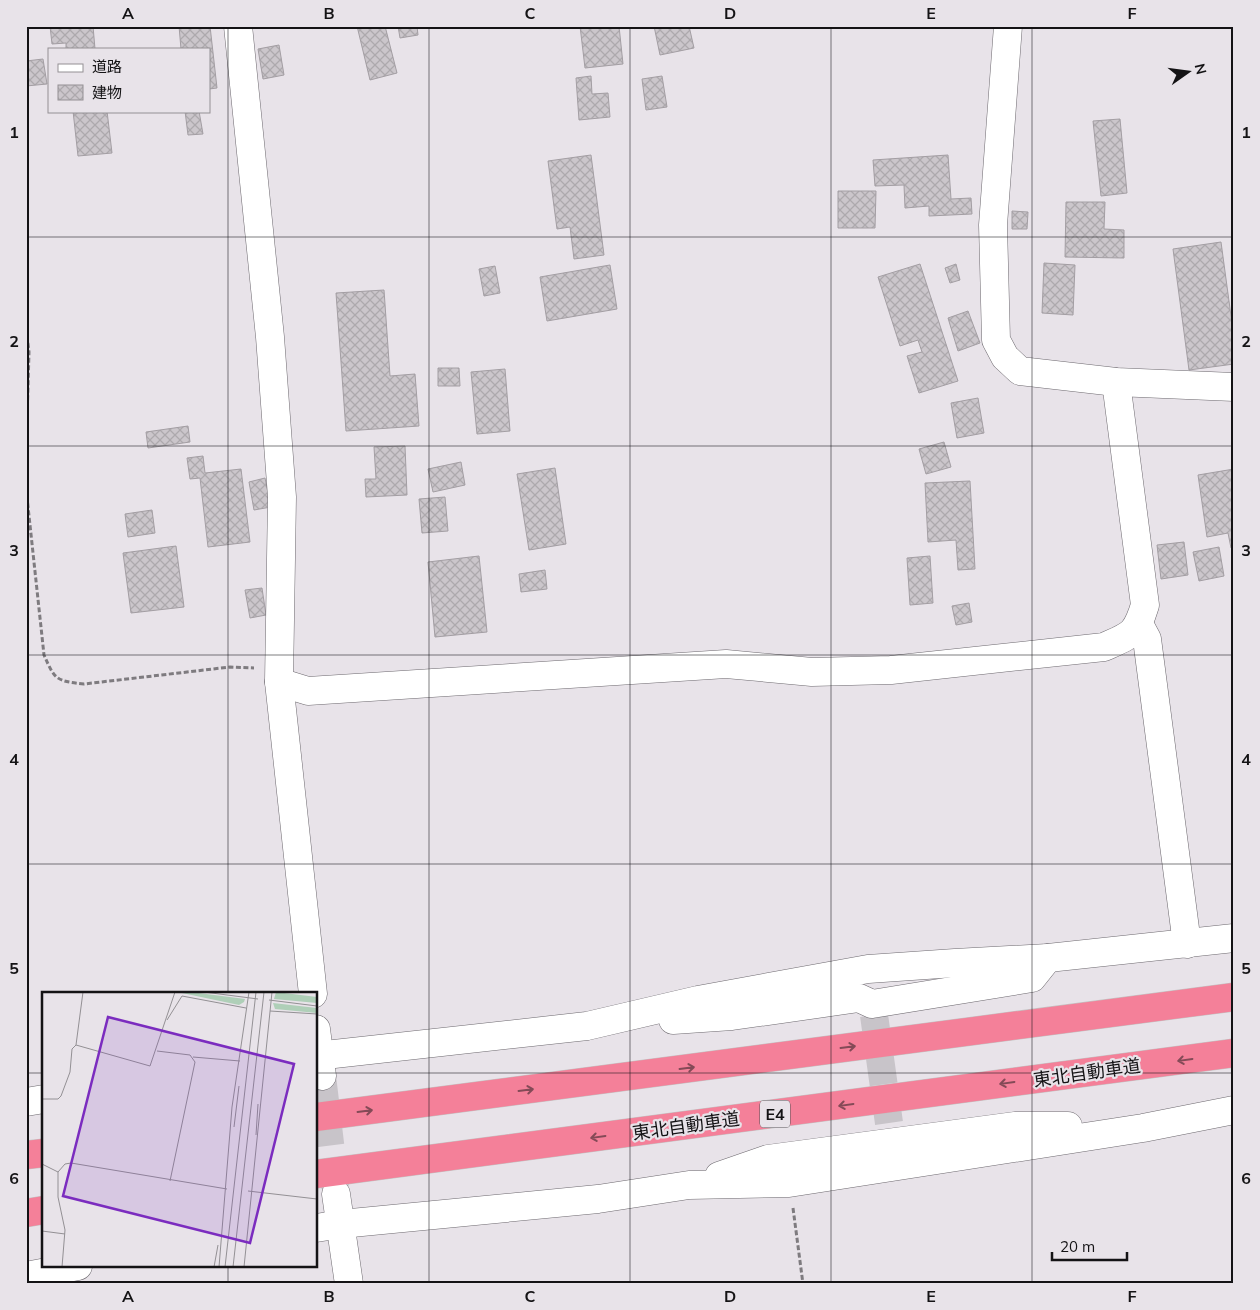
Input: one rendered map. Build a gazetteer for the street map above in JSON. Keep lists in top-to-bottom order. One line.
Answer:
{"streets":{"highway":["東北自動車道","E4"]},"legend":["道路","建物"],"scale_bar":"20 m","north":"right","grid":{"columns":["A","B","C","D","E","F"],"rows":["1","2","3","4","5","6"]}}
